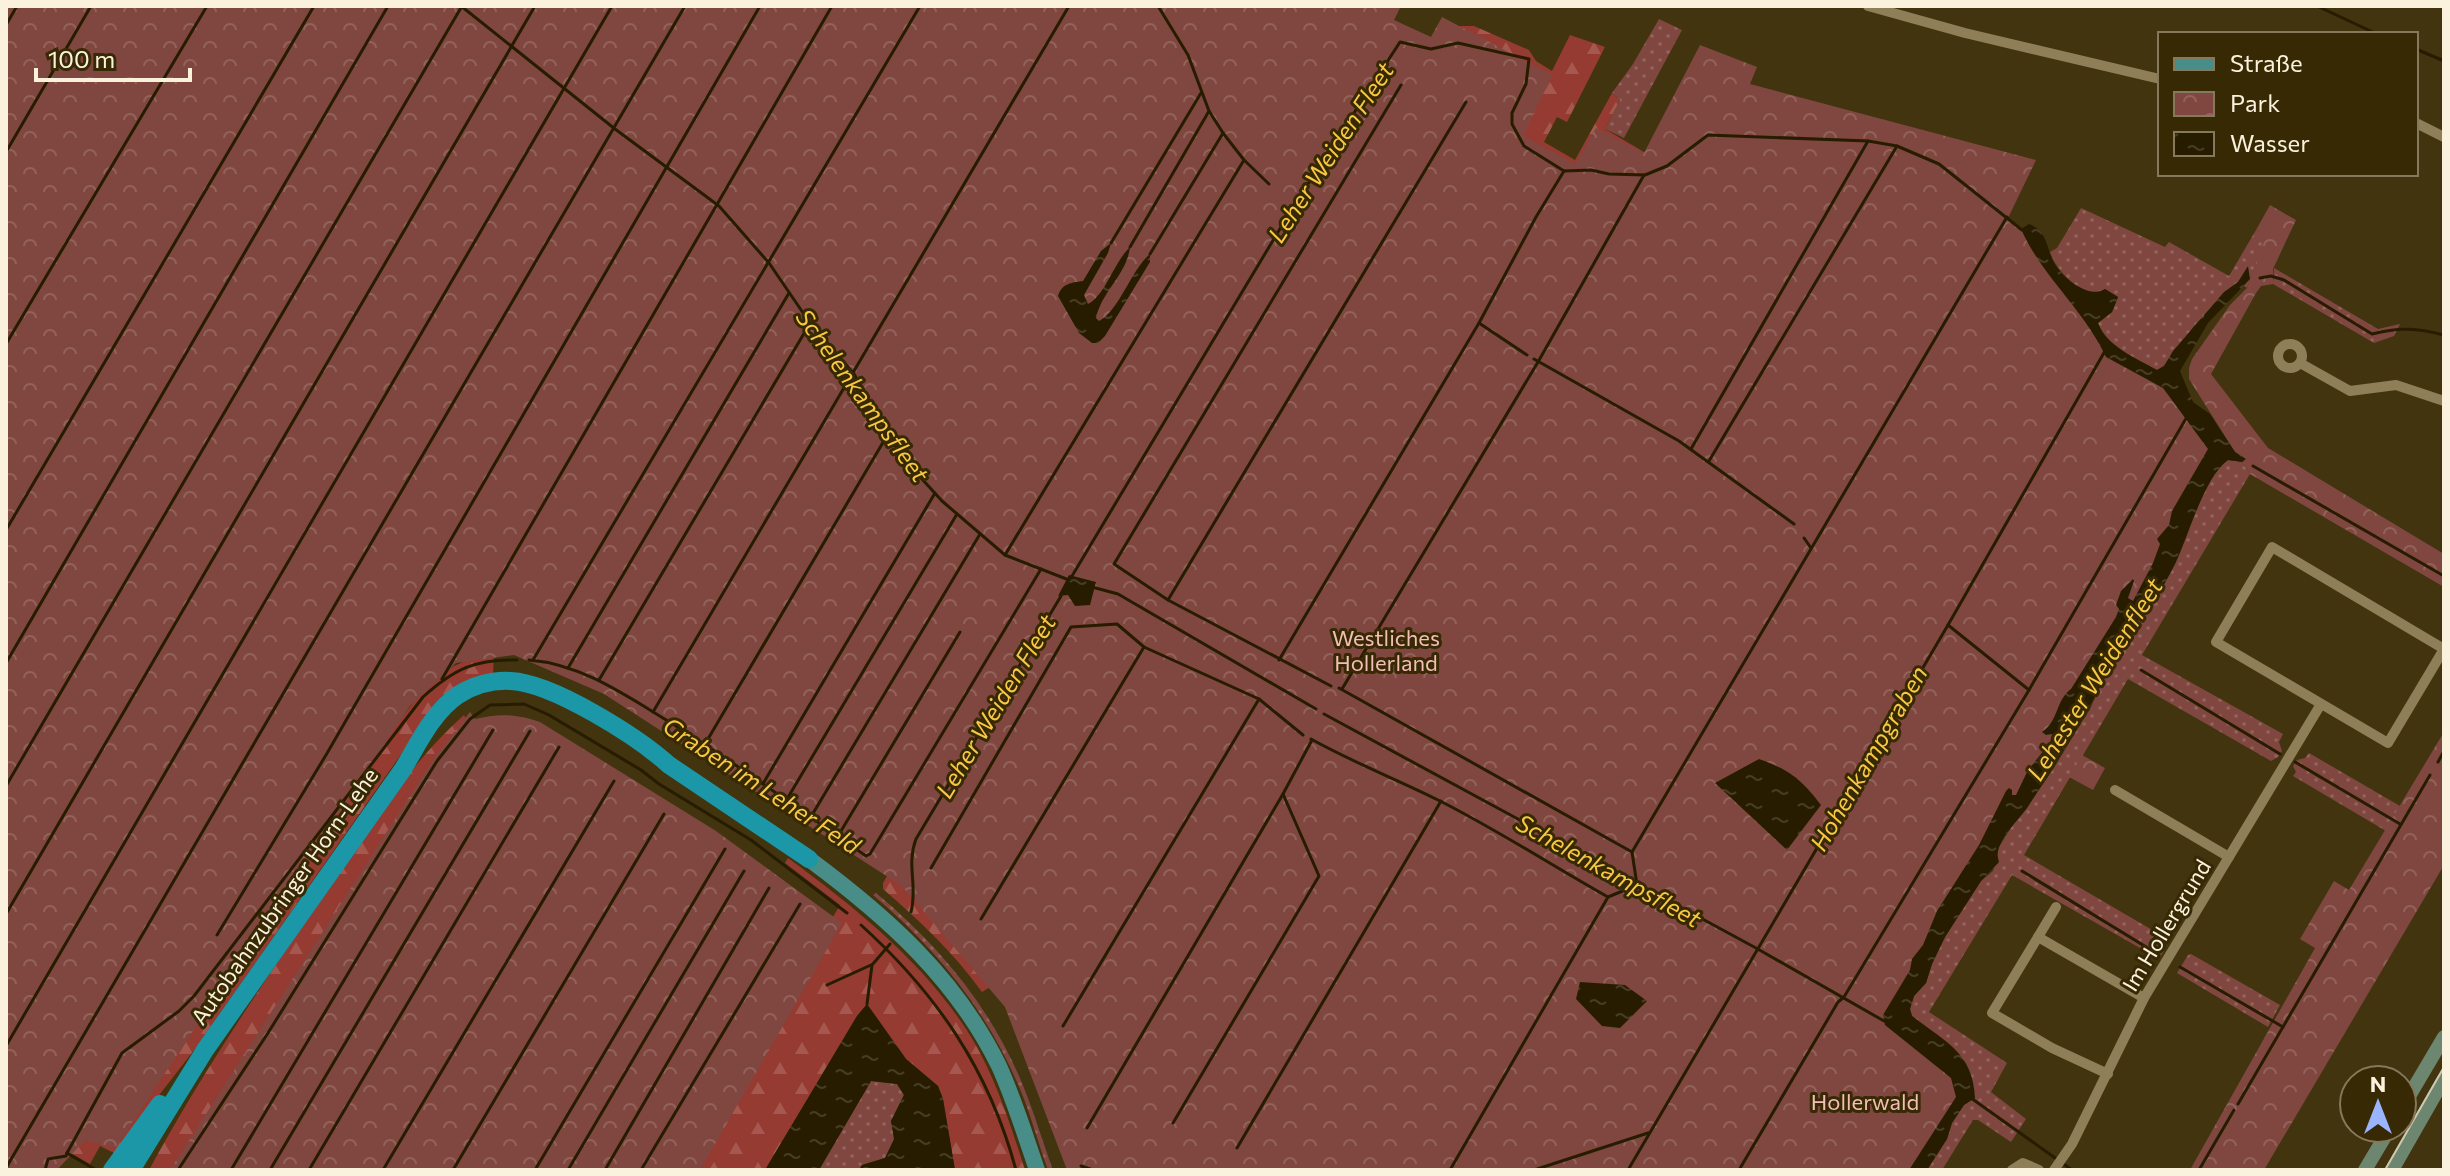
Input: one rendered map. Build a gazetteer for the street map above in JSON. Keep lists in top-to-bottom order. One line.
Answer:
{"streets":{"highway":["Autobahnzubringer Horn-Lehe"],"street":["Im Hollergrund"]},"water":["Leher Weiden Fleet","Schelenkampsfleet","Lehester Weidenfleet","Hohenkampgraben","Graben im Leher Feld"],"parks":["Westliches Hollerland","Hollerwald"],"legend":["Straße","Park","Wasser"],"scale_bar":"100 m","north":"top"}
